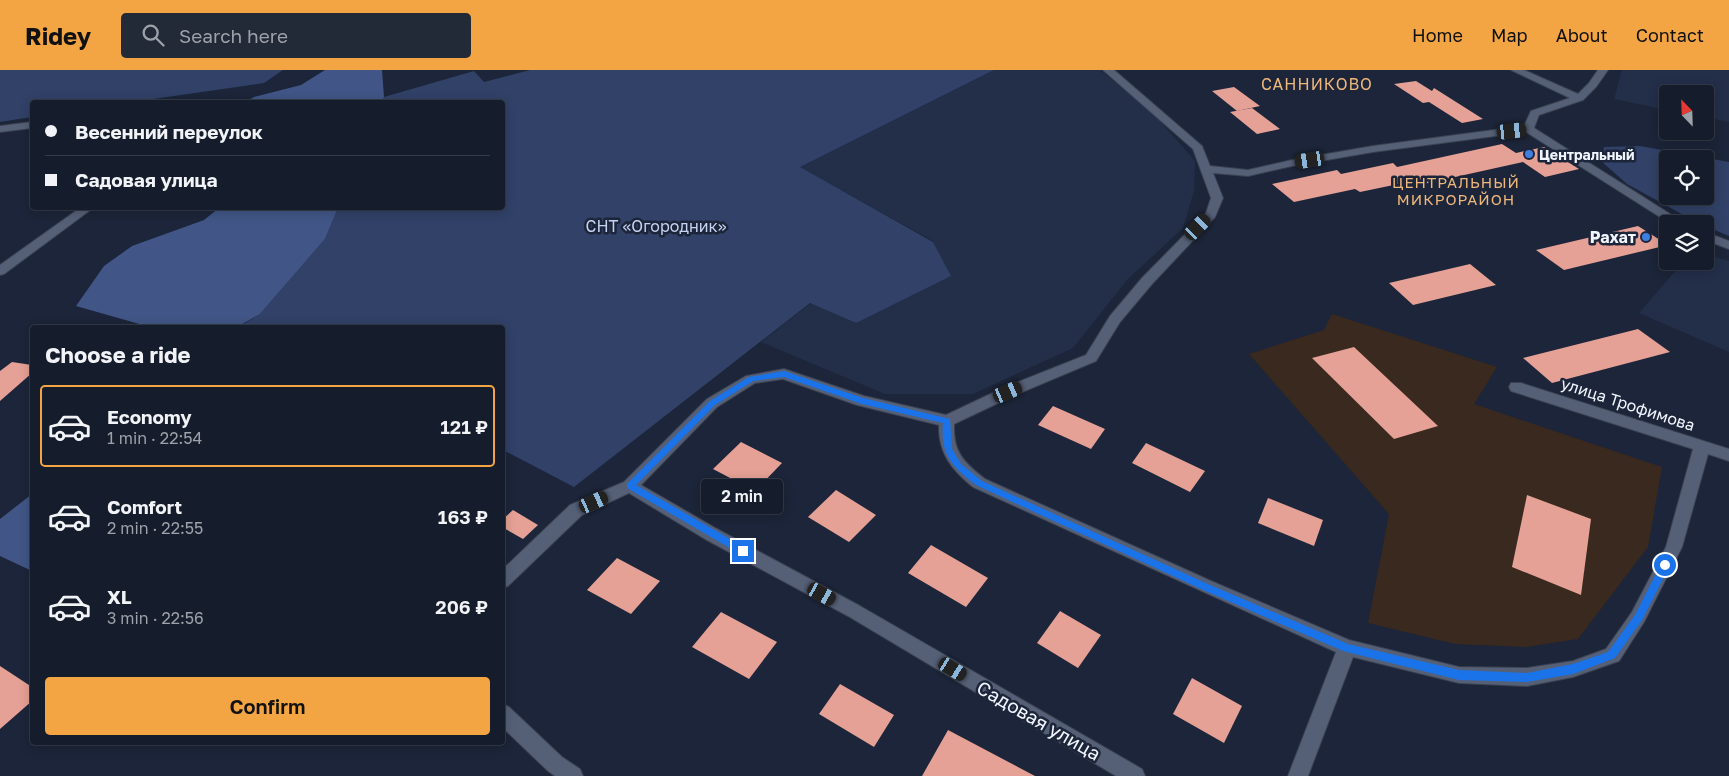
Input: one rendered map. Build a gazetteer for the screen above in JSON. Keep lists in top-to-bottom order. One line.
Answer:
{"streets":{"street":["улица Трофимова","Садовая улица"]},"districts":["САННИКОВО","ЦЕНТРАЛЬНЫЙ МИКРОРАЙОН"],"parks":["СНТ «Огородник»"],"places":["Центральный","Рахат"],"north":"top left","page":{"header":"Ridey","search":"Search here","nav":["Home","Map","About","Contact"],"banner":["Весенний переулок","Садовая улица"],"heading":"Choose a ride","list":[{"name":"Economy","note":"1 min · 22:54","value":"121 ₽"},{"name":"Comfort","note":"2 min · 22:55","value":"163 ₽"},{"name":"XL","note":"3 min · 22:56","value":"206 ₽"}],"bubble":"2 min","buttons":"Confirm"}}
